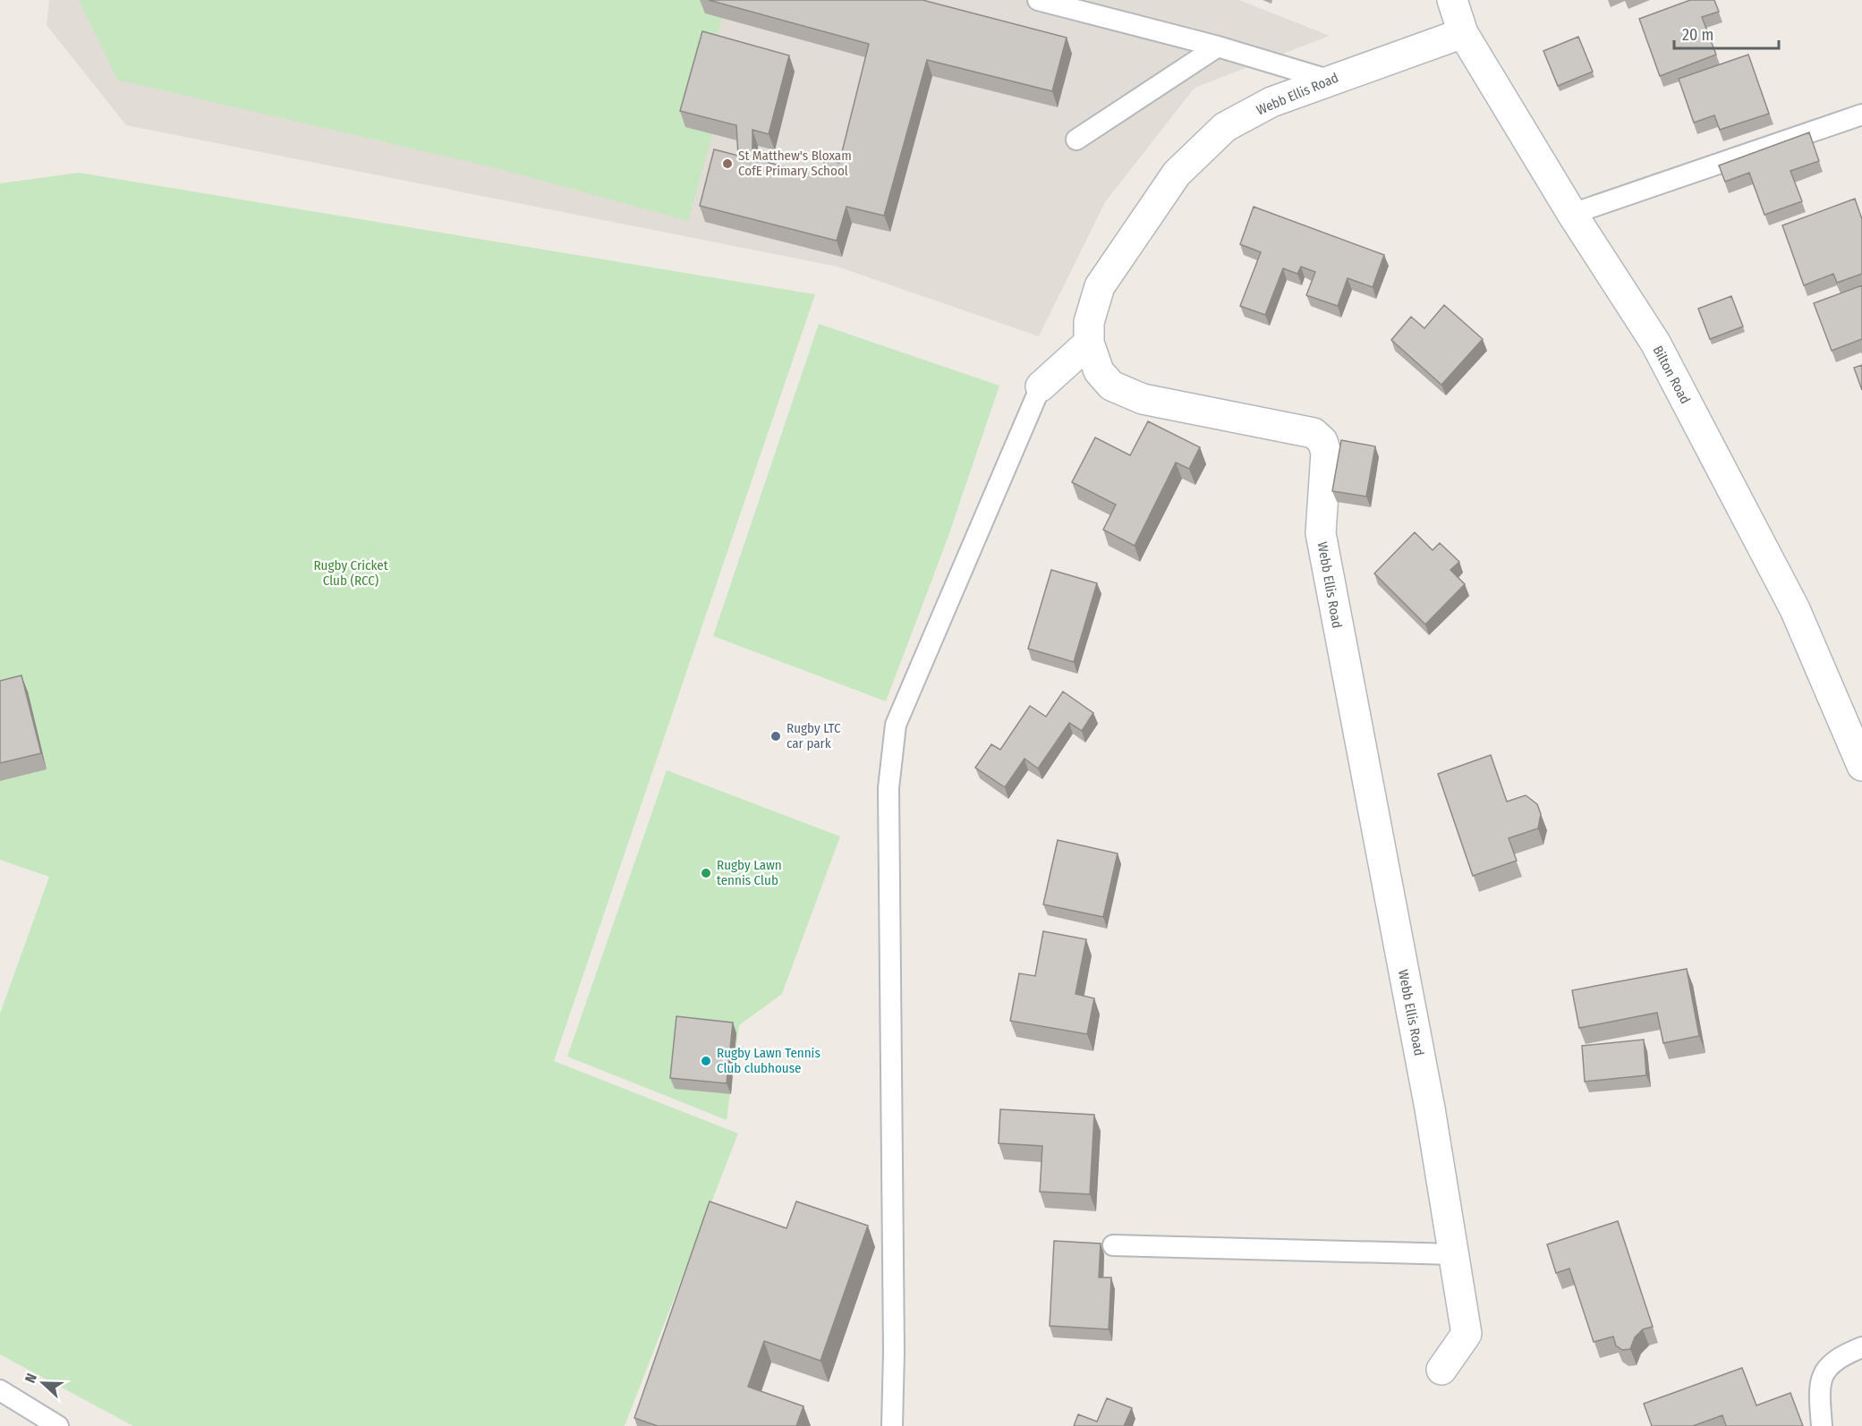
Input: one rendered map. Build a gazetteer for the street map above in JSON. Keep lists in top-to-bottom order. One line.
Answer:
{"streets":{"street":["Webb Ellis Road","Bilton Road"]},"crossings":[["Webb Ellis Road","Bilton Road"]],"parks":["Rugby Cricket Club (RCC)"],"places":["St Matthew's Bloxam CofE Primary School","Rugby LTC car park","Rugby Lawn tennis Club","Rugby Lawn Tennis Club clubhouse"],"scale_bar":"20 m","north":"left"}
